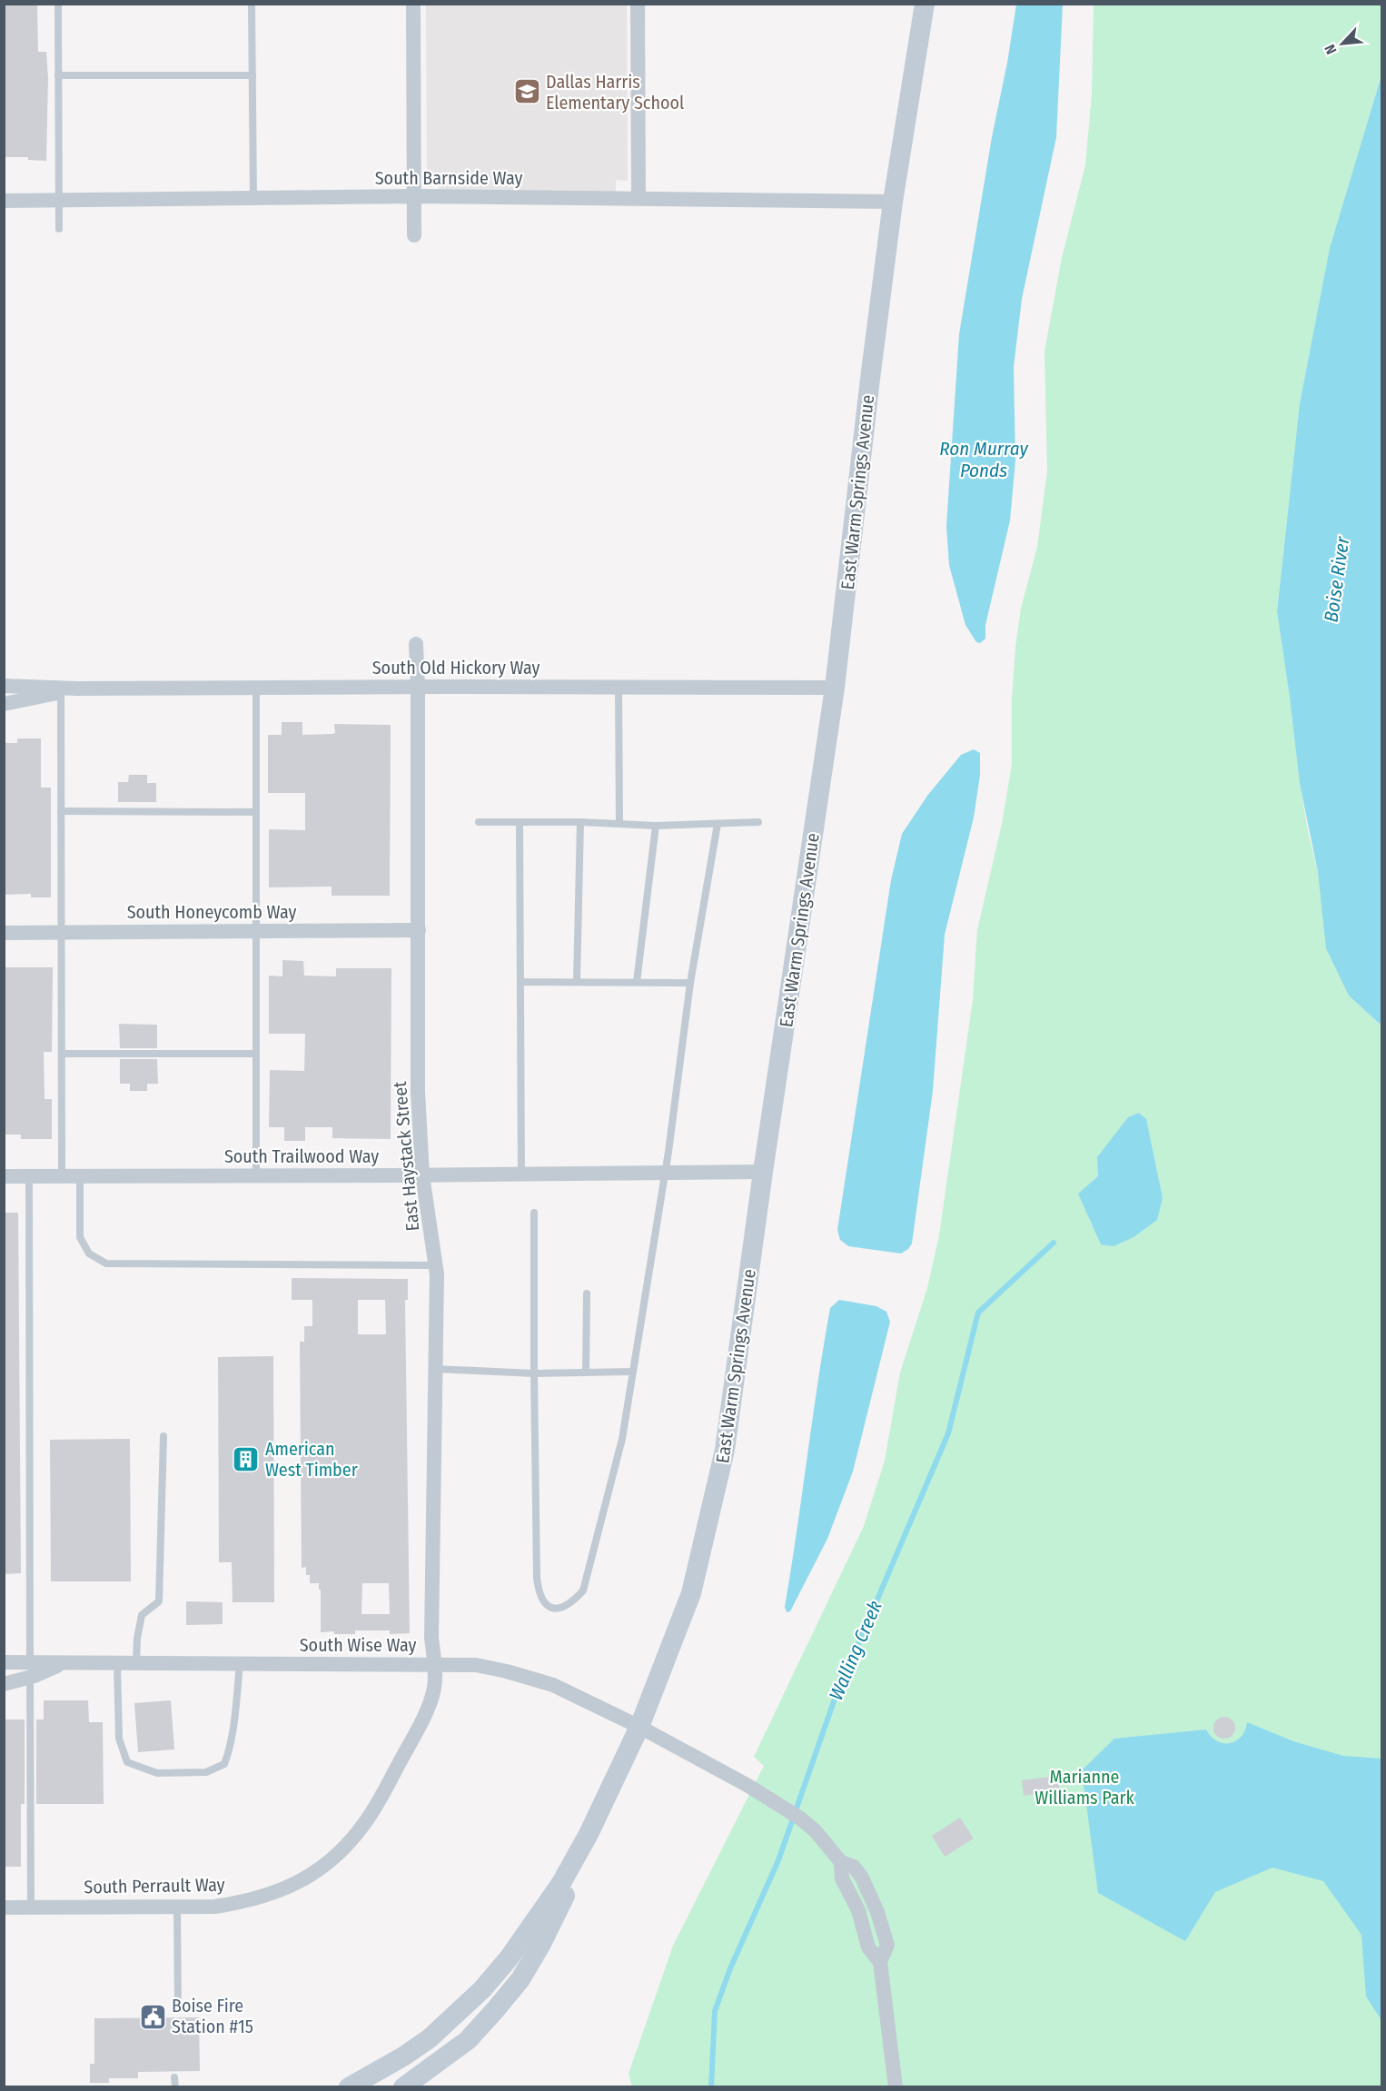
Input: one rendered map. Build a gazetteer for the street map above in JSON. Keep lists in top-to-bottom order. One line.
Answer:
{"streets":{"street":["South Barnside Way","East Warm Springs Avenue","South Old Hickory Way","South Honeycomb Way","South Trailwood Way","East Haystack Street","South Wise Way","South Perrault Way"]},"crossings":[["South Barnside Way","East Warm Springs Avenue"],["East Warm Springs Avenue","South Old Hickory Way"],["East Warm Springs Avenue","South Trailwood Way"],["East Warm Springs Avenue","South Wise Way"],["South Old Hickory Way","East Haystack Street"],["South Honeycomb Way","East Haystack Street"],["South Trailwood Way","East Haystack Street"],["East Haystack Street","South Wise Way"],["East Haystack Street","South Perrault Way"],["South Wise Way","South Perrault Way"]],"water":["Ron Murray Ponds","Boise River","Walling Creek"],"parks":["Marianne Williams Park"],"places":{"school or university":["Dallas Harris Elementary School"],"building":["American West Timber"],"public building":["Boise Fire Station #15"]},"north":"bottom left"}
